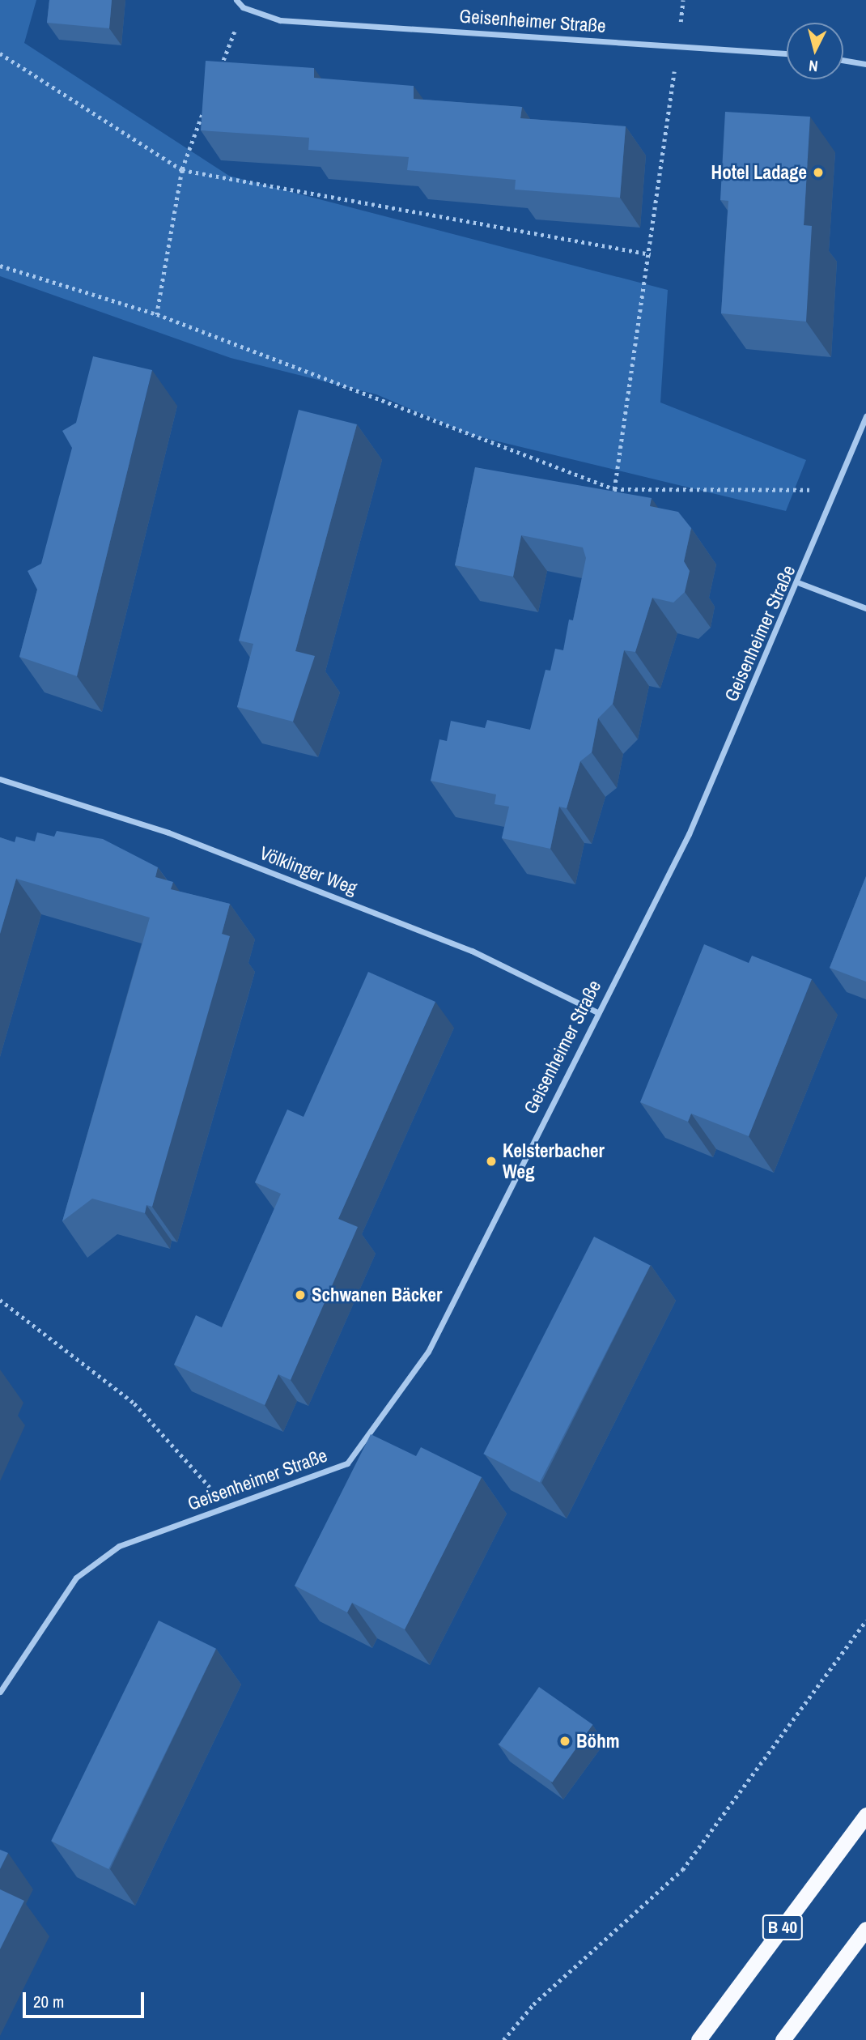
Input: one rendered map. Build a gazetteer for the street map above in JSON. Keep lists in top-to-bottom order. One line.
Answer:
{"streets":{"highway":["B 40"],"street":["Geisenheimer Straße","Völklinger Weg"]},"crossings":[["Geisenheimer Straße","Völklinger Weg"]],"places":["Hotel Ladage","Kelsterbacher Weg","Schwanen Bäcker","Böhm"],"scale_bar":"20 m","north":"bottom"}
